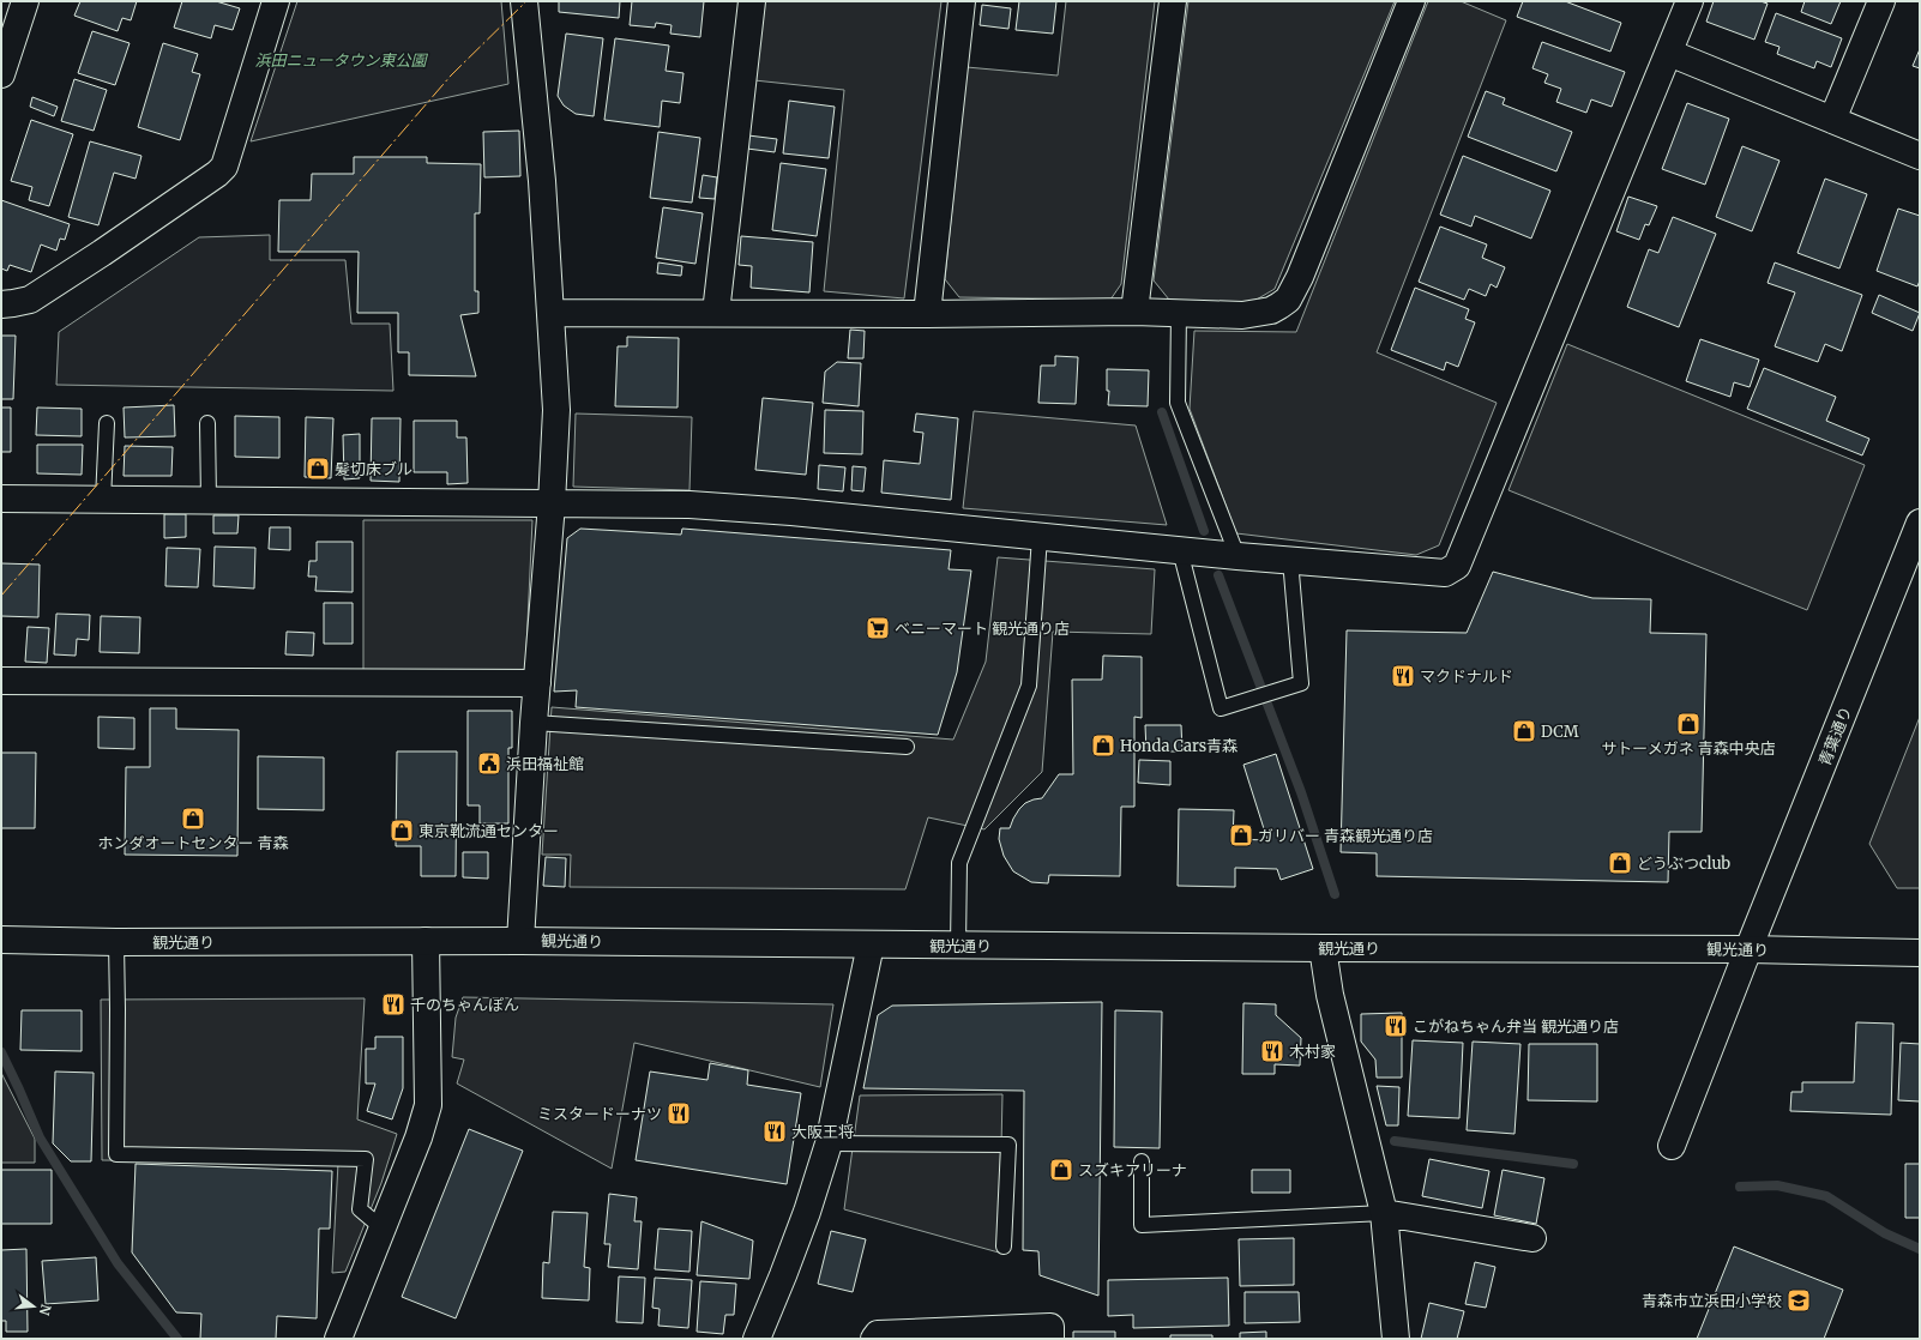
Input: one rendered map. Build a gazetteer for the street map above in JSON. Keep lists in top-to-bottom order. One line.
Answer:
{"streets":{"main road":["青葉通り","観光通り"]},"crossings":[["青葉通り","観光通り"]],"parks":["浜田ニュータウン東公園"],"places":{"shop":["髪切床ブル","サトーメガネ 青森中央店","DCM","Honda Cars青森","ホンダオートセンター 青森","東京靴流通センター","ガリバー 青森観光通り店","どうぶつclub","スズキアリーナ"],"supermarket":["ベニーマート 観光通り店"],"restaurant":["マクドナルド","千のちゃんぽん","こがねちゃん弁当 観光通り店","木村家","ミスタードーナツ","大阪王将"],"public building":["浜田福祉館"],"school or university":["青森市立浜田小学校"]},"north":"right"}
